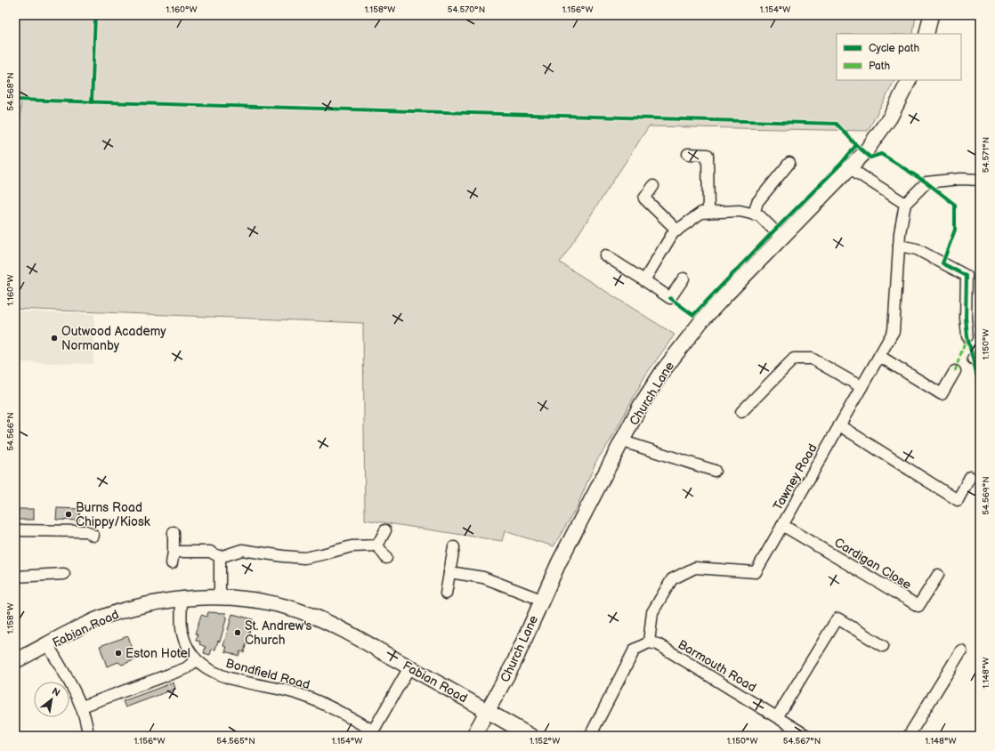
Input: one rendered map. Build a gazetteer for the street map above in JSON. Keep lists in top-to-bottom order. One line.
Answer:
{"streets":{"street":["Church Lane","Tawney Road","Cardigan Close","Fabian Road","Barmouth Road","Bondfield Road"]},"crossings":[["Church Lane","Fabian Road"],["Tawney Road","Cardigan Close"],["Tawney Road","Barmouth Road"],["Fabian Road","Bondfield Road"]],"places":["Outwood Academy Normanby","Burns Road Chippy/Kiosk","St. Andrew's Church","Eston Hotel"],"legend":["Cycle path","Path"],"north":"top right","coordinates":["1.160°W","1.158°W","54.570°N","1.156°W","1.154°W","54.568°N","54.571°N","1.150°W","54.566°N","54.569°N","1.148°W","54.565°N","1.152°W","54.567°N"]}
